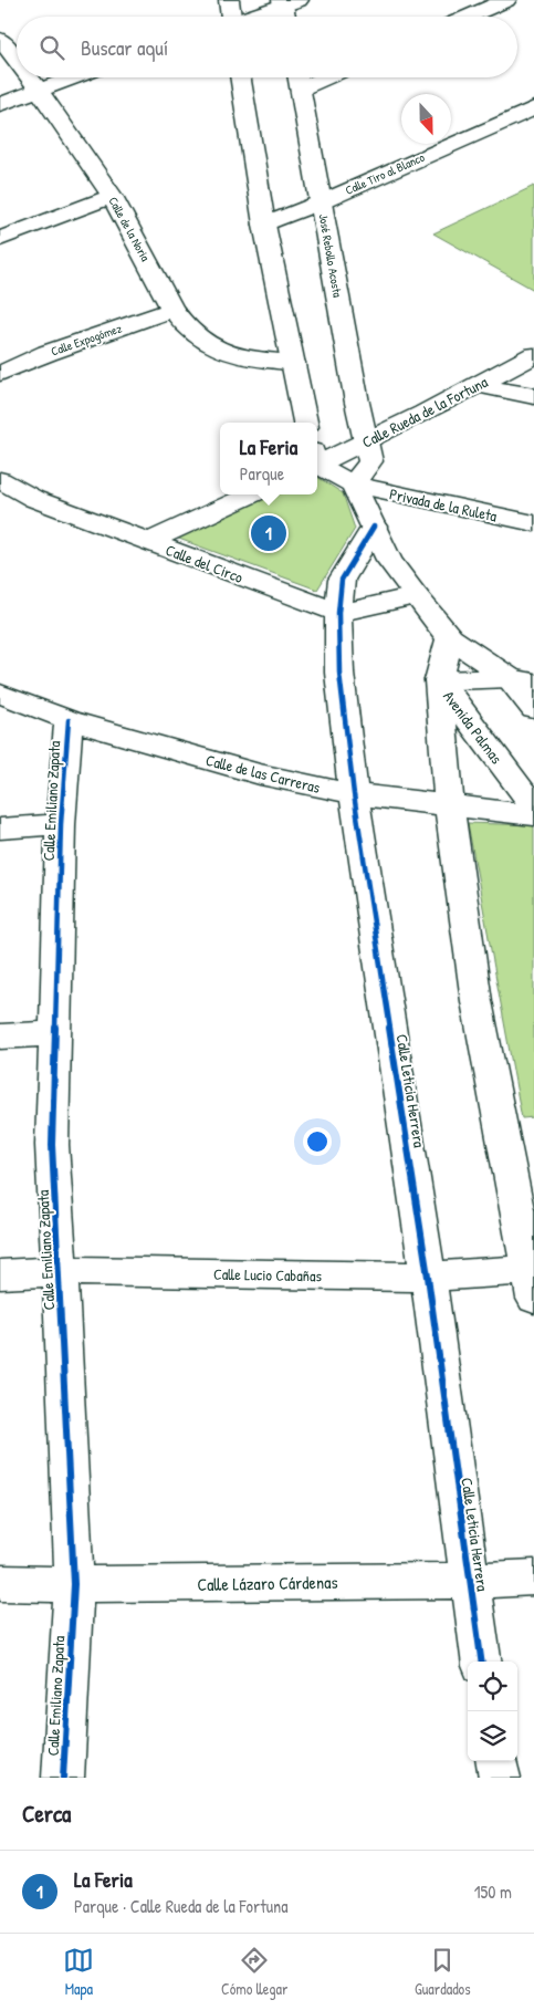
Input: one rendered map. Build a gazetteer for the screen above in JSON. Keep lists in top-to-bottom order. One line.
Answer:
{"streets":{"street":["Calle Tiro al Blanco","Calle de la Noria","José Rebollo Acosta","Calle Expogómez","Calle Rueda de la Fortuna","Privada de la Ruleta","Calle del Circo","Avenida Palmas","Calle de las Carreras","Calle Emiliano Zapata","Calle Leticia Herrera","Calle Lucio Cabañas","Calle Lázaro Cárdenas"]},"crossings":[["Calle Tiro al Blanco","José Rebollo Acosta"],["Calle de la Noria","Calle Expogómez"],["José Rebollo Acosta","Calle Rueda de la Fortuna"],["Calle del Circo","Calle Leticia Herrera"],["Calle de las Carreras","Calle Emiliano Zapata"],["Calle de las Carreras","Calle Leticia Herrera"],["Calle Emiliano Zapata","Calle Lucio Cabañas"],["Calle Emiliano Zapata","Calle Lázaro Cárdenas"],["Calle Leticia Herrera","Calle Lucio Cabañas"],["Calle Leticia Herrera","Calle Lázaro Cárdenas"]],"north":"bottom","page":{"search":"Buscar aquí","popup":["La Feria","Parque"],"pins":"1","heading":"Cerca","list":[{"mark":"1","name":"La Feria","note":"Parque · Calle Rueda de la Fortuna","value":"150 m"}],"nav":["Mapa","Cómo llegar","Guardados"]}}
